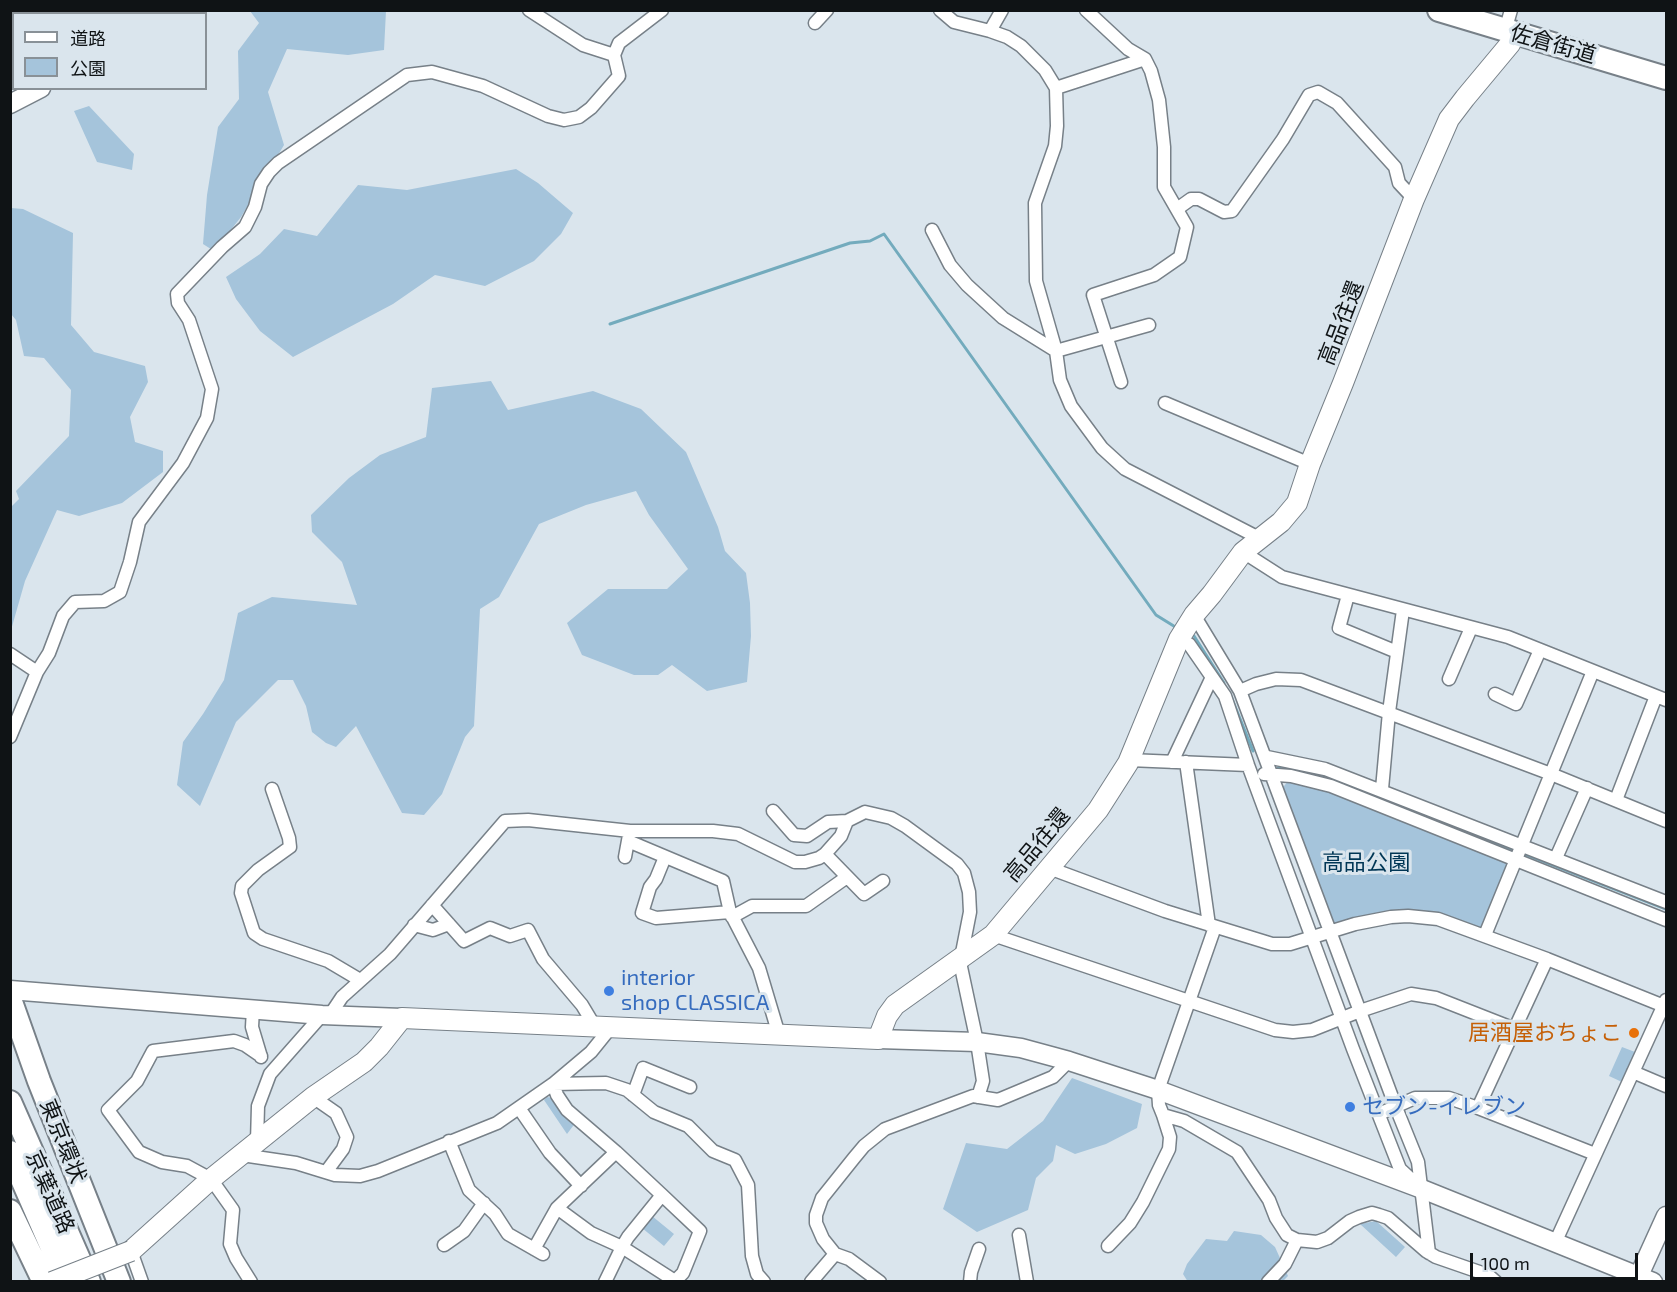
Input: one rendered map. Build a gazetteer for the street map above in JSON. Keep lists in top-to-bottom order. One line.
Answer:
{"streets":{"highway":["佐倉街道","東京環状","京葉道路"],"main road":["高品往還"]},"crossings":[["佐倉街道","高品往還"]],"parks":["高品公園"],"places":["interior shop CLASSICA","居酒屋おちょこ","セブン-イレブン"],"legend":["道路","公園"],"scale_bar":"100 m"}
